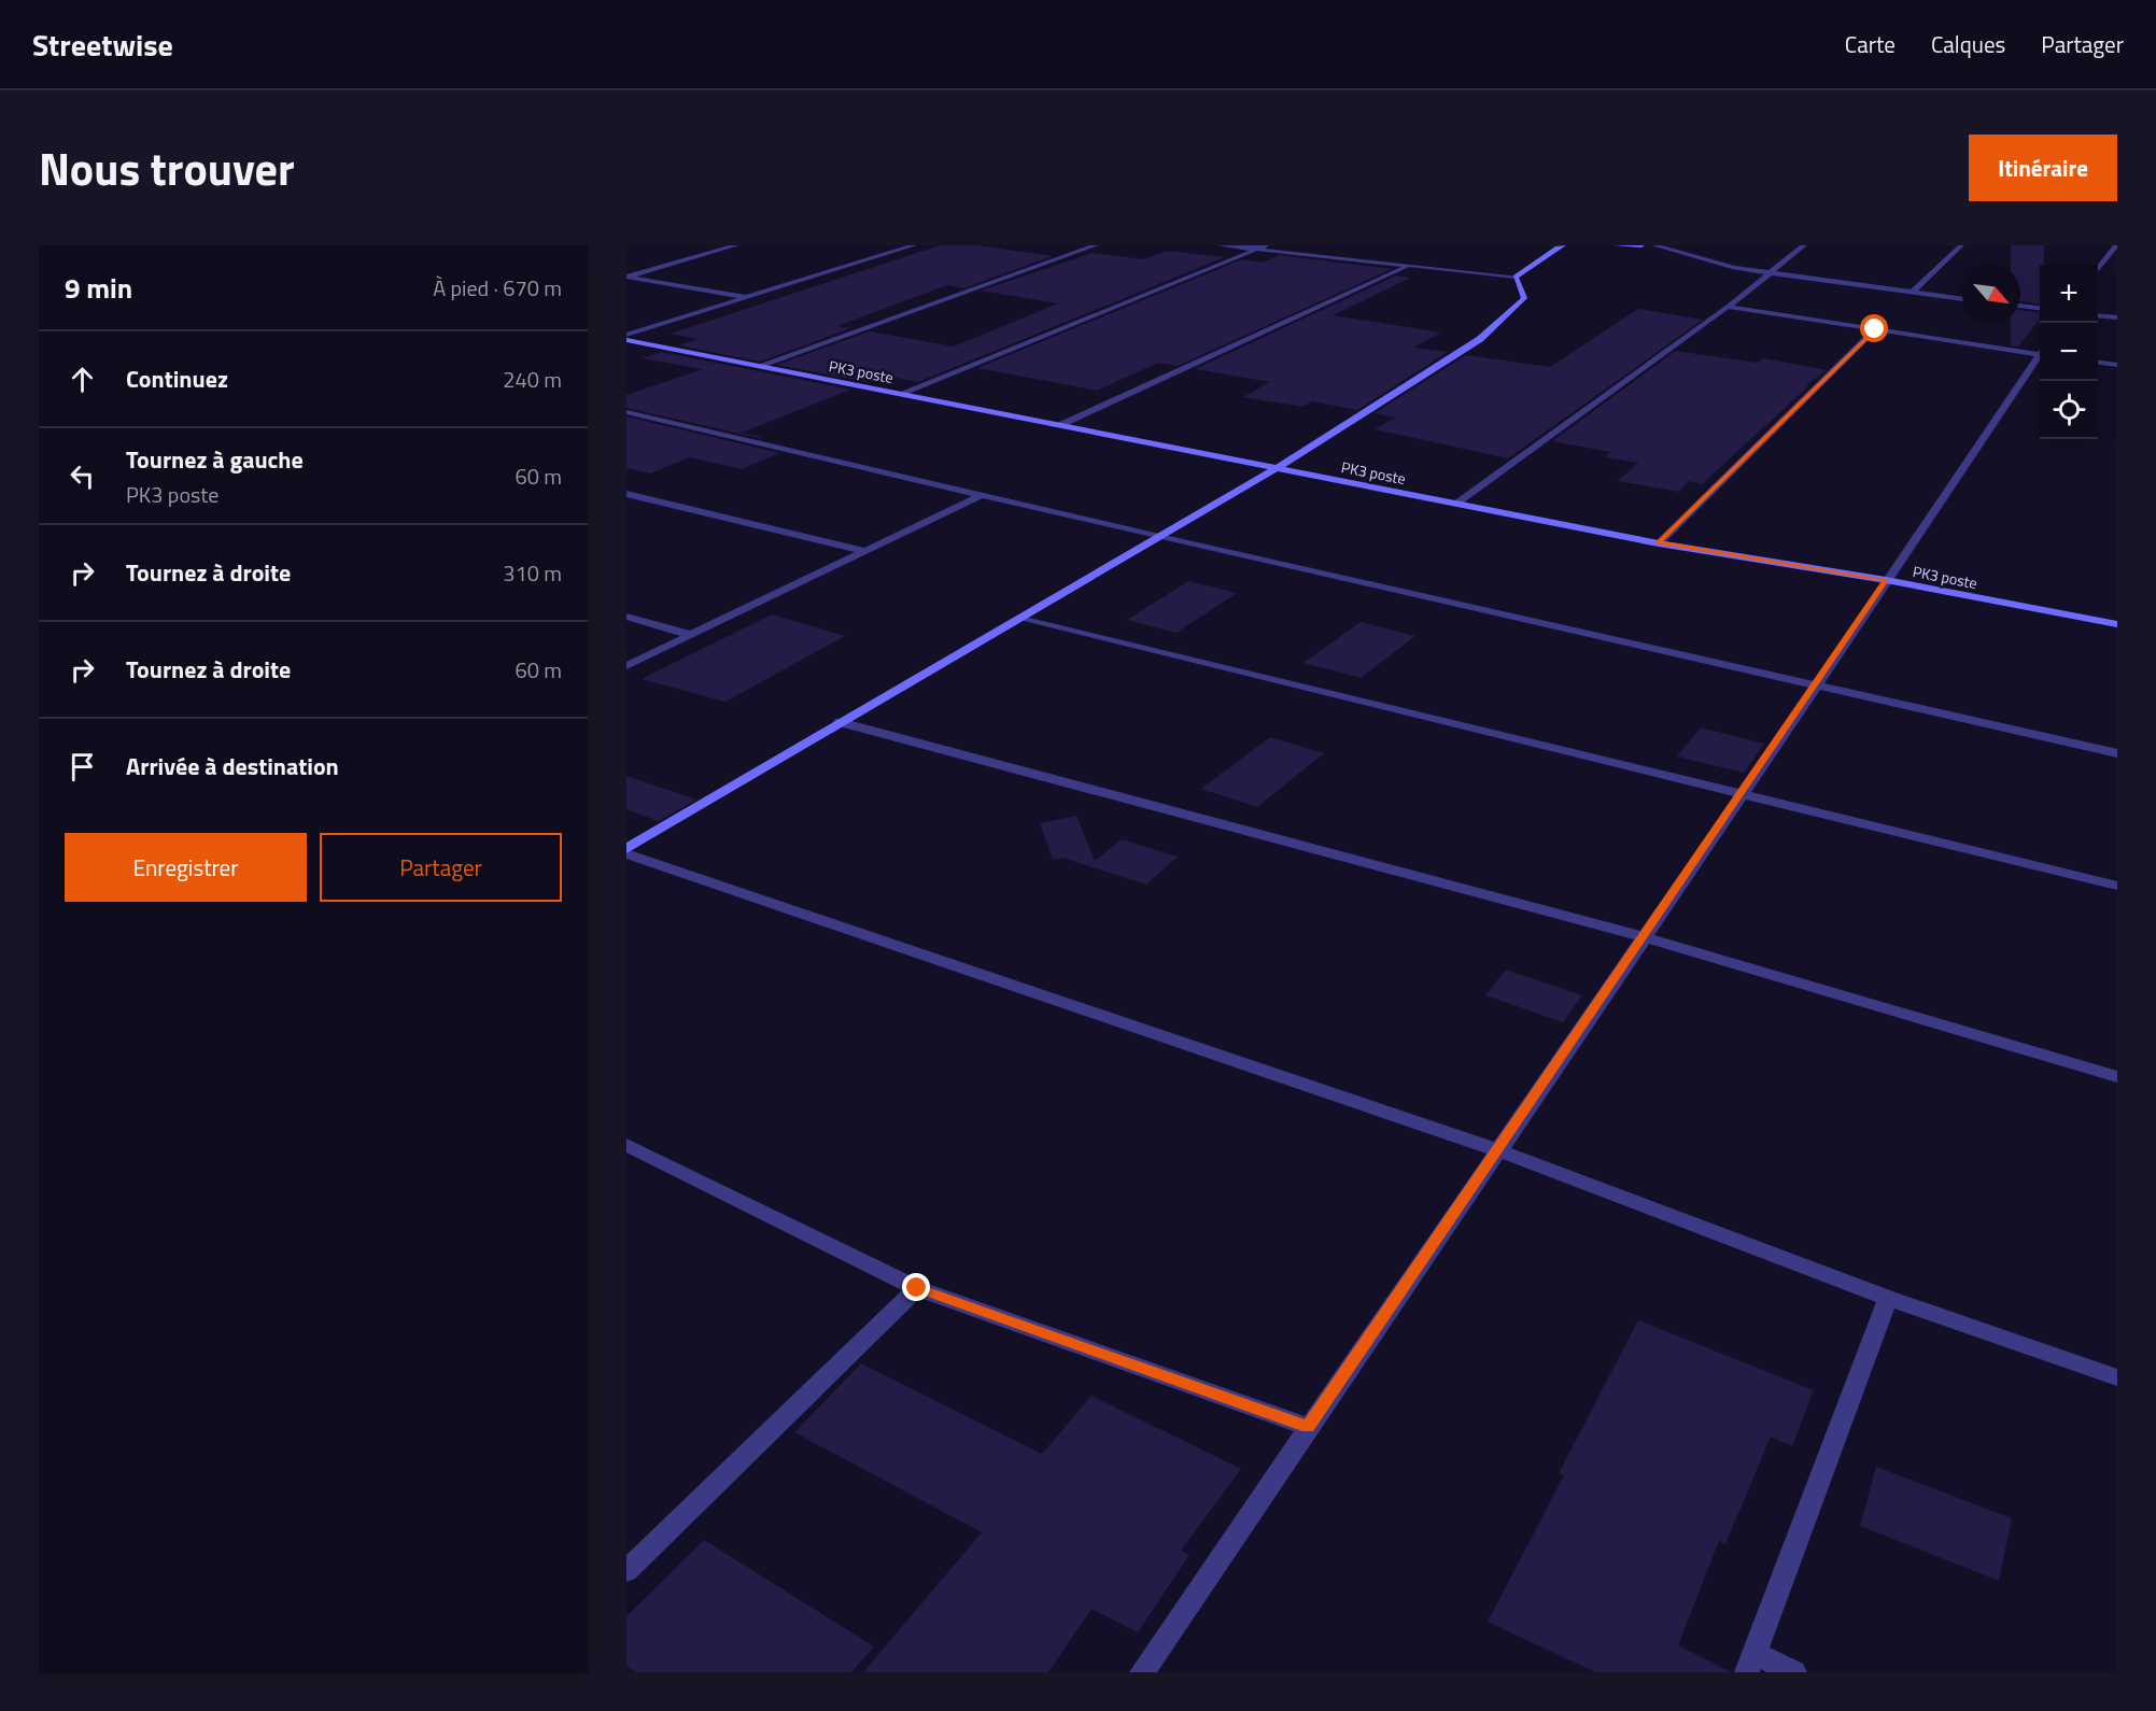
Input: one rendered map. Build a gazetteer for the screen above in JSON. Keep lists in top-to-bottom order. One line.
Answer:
{"streets":{"street":["PK3 poste"]},"north":"bottom right","page":{"header":"Streetwise","nav":["Carte","Calques","Partager"],"title":"Nous trouver","buttons":["Itinéraire",["Enregistrer","Partager"]],"heading":["9 min","À pied · 670 m"],"map_buttons":["+","−"],"list":[["Continuez","240 m"],["Tournez à gauche","PK3 poste","60 m"],["Tournez à droite","310 m"],["Tournez à droite","60 m"],"Arrivée à destination"]}}
